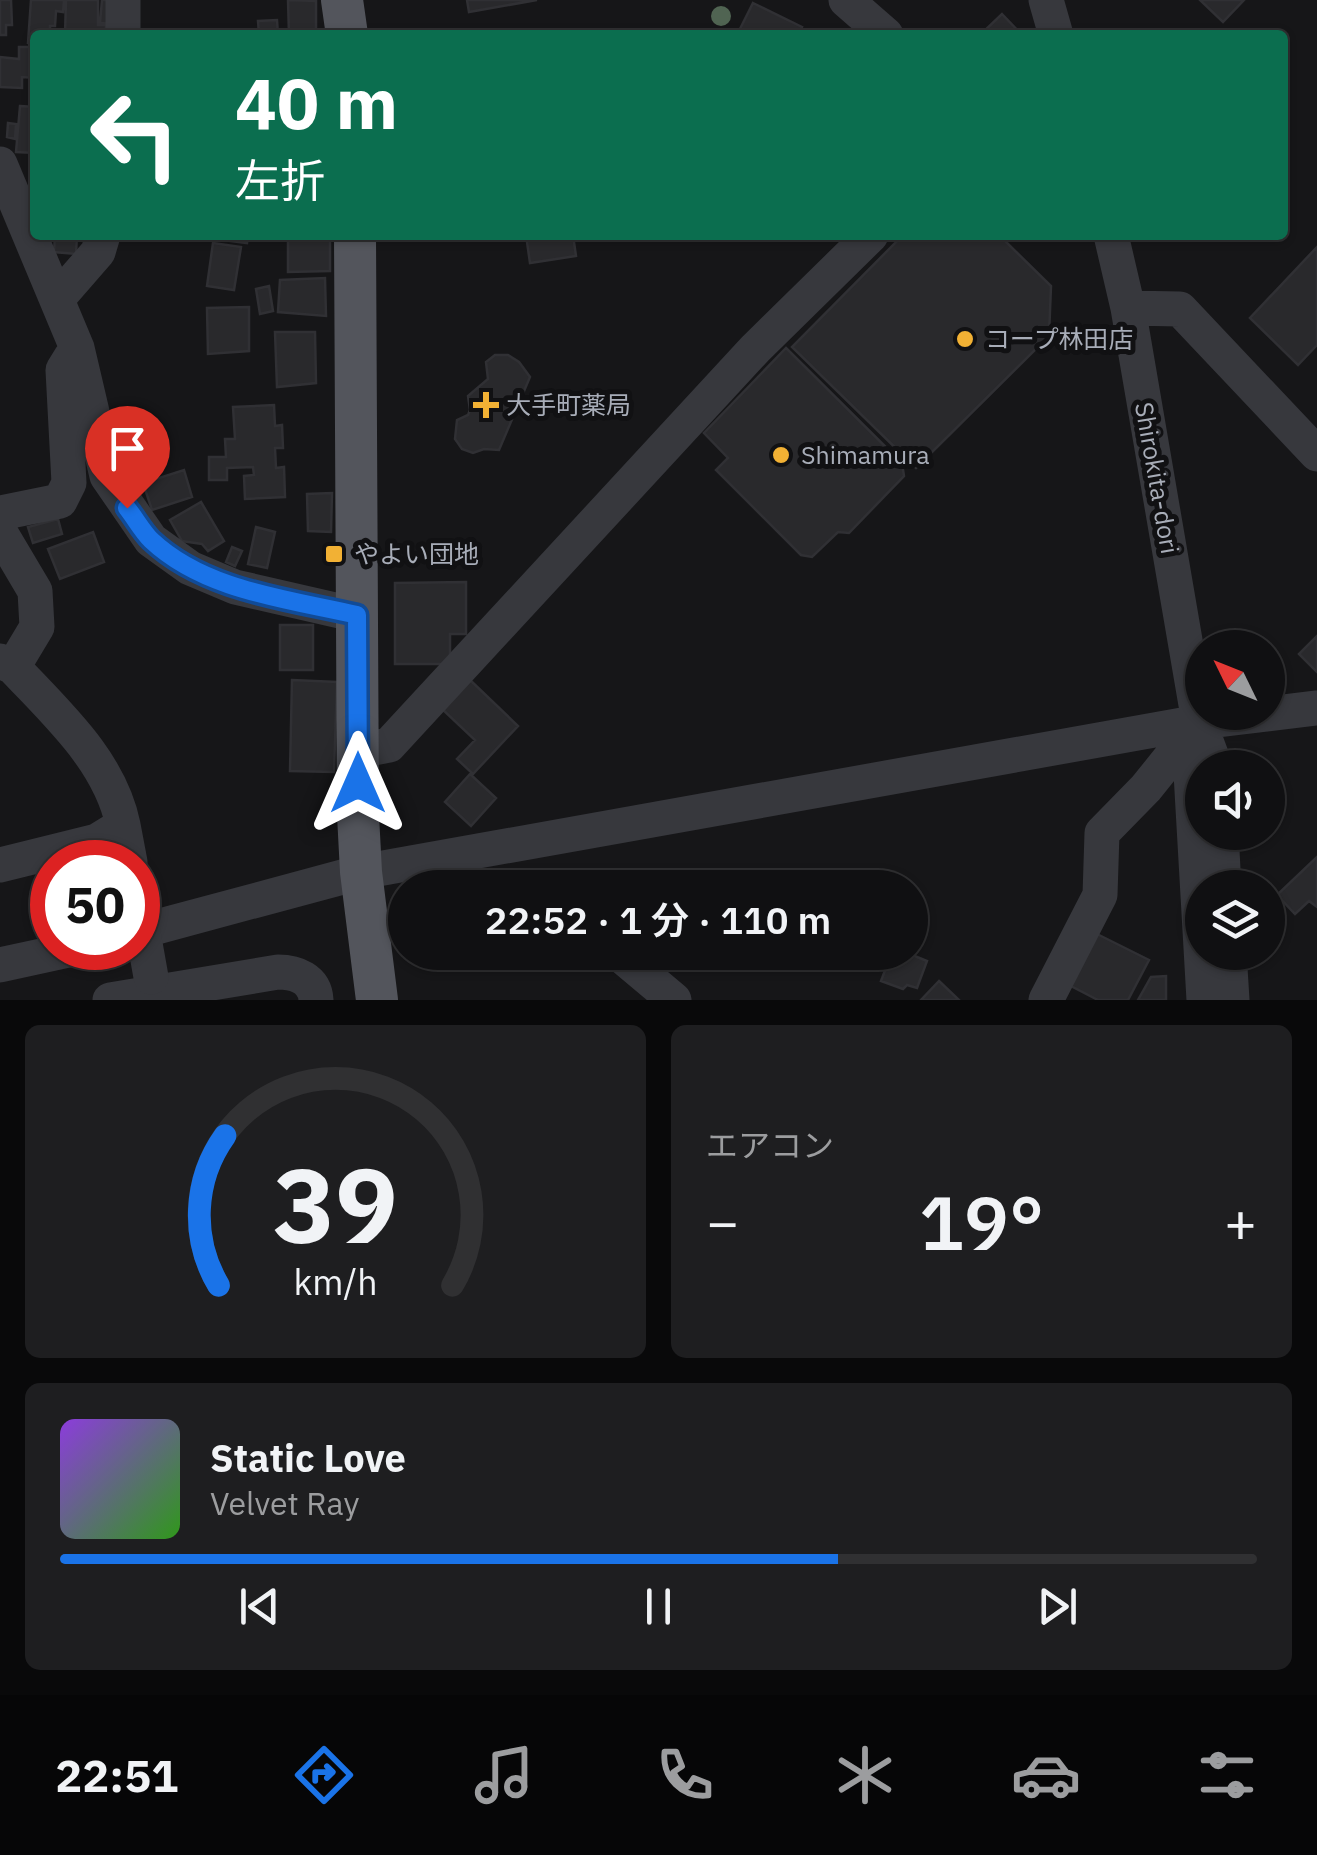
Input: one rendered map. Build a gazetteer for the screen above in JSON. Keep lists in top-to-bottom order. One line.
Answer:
{"streets":{"street":["Shirokita-dori"]},"places":{"other":["コープ林田店","Shimamura"],"health":["大手町薬局"],"transit":["やよい団地"]},"north":"top left","page":{"turn":["40 m","左折"],"limit":"50","trip":"22:52 · 1 分 · 110 m","tile":"エアコン","heat":["−","19°","+"],"song":["Static Love","Velvet Ray"],"tabs":"22:51","gauge":["39","km/h"]}}
